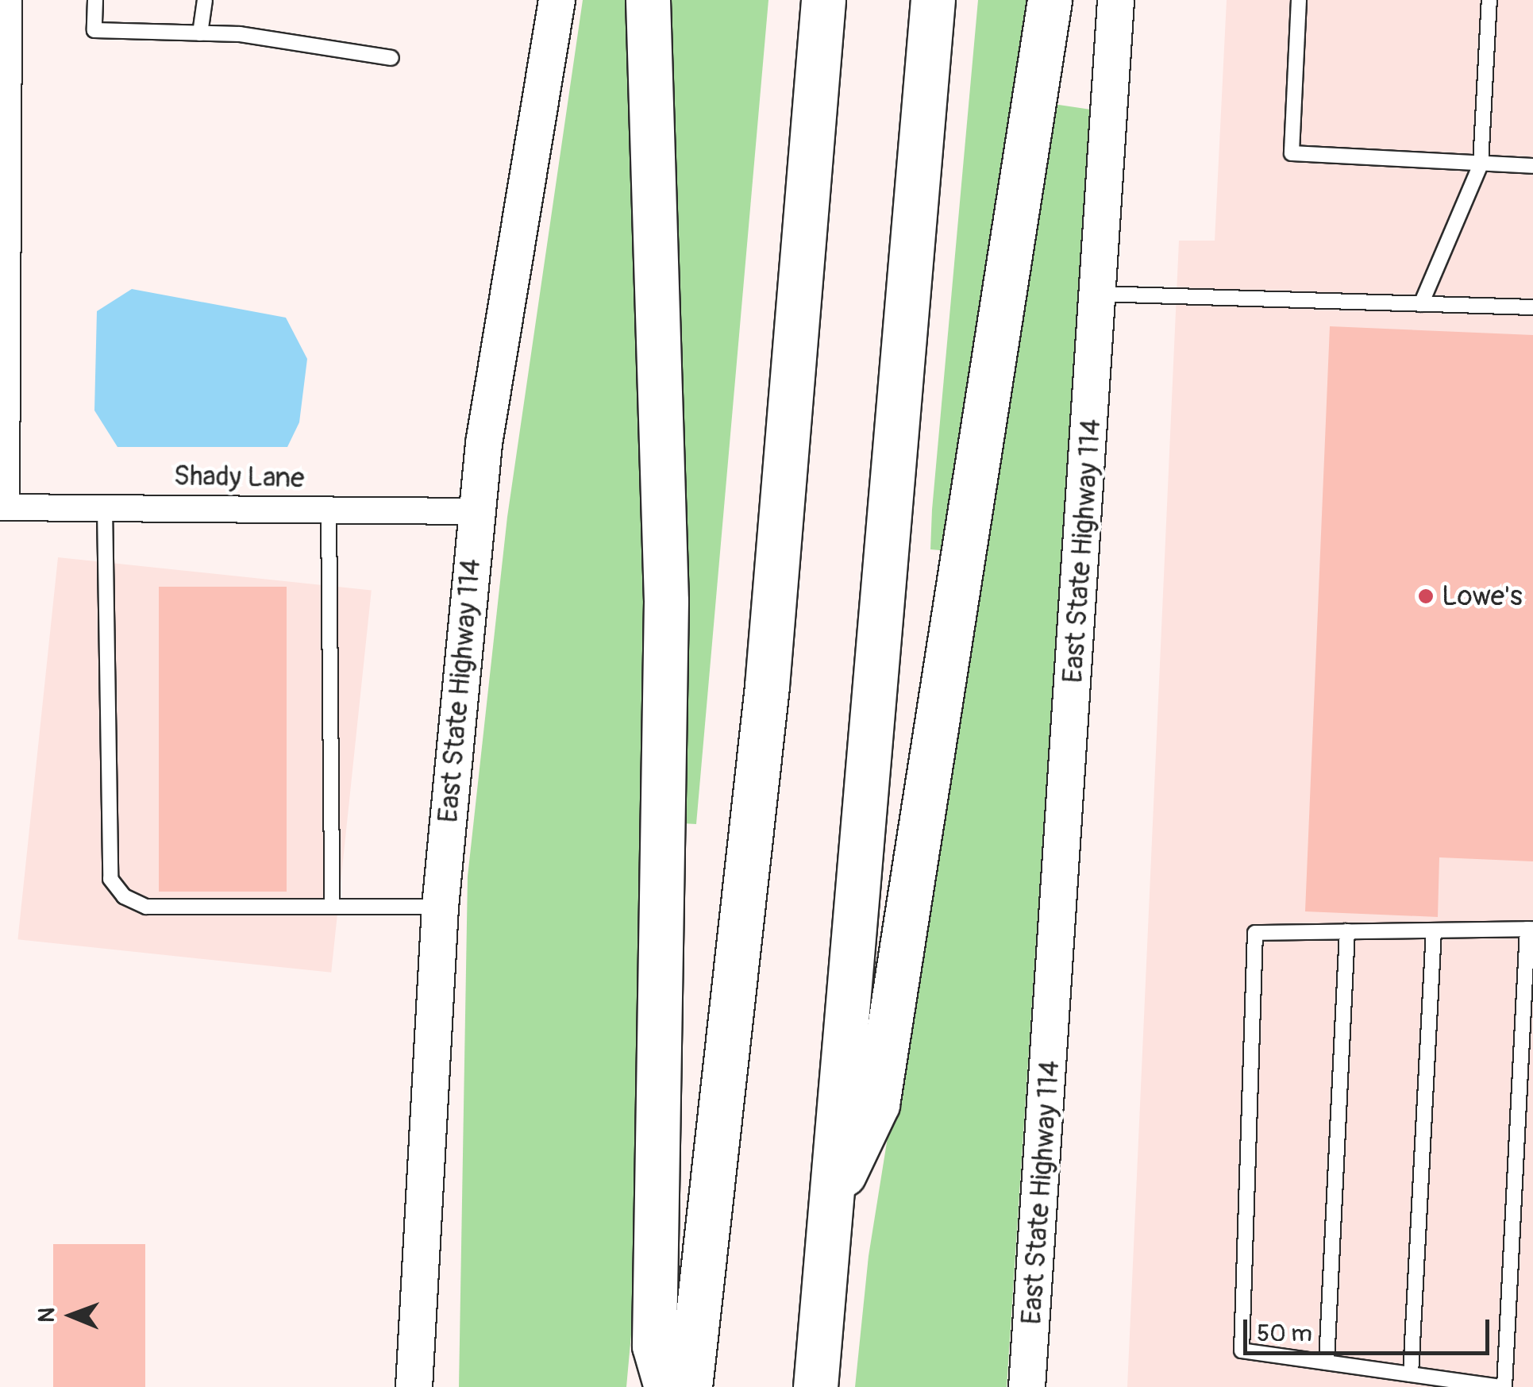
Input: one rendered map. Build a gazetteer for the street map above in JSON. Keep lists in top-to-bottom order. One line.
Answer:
{"streets":{"main road":["East State Highway 114"],"street":["Shady Lane"]},"crossings":[["Shady Lane","East State Highway 114"]],"places":["Lowe's"],"scale_bar":"50 m","north":"left"}
